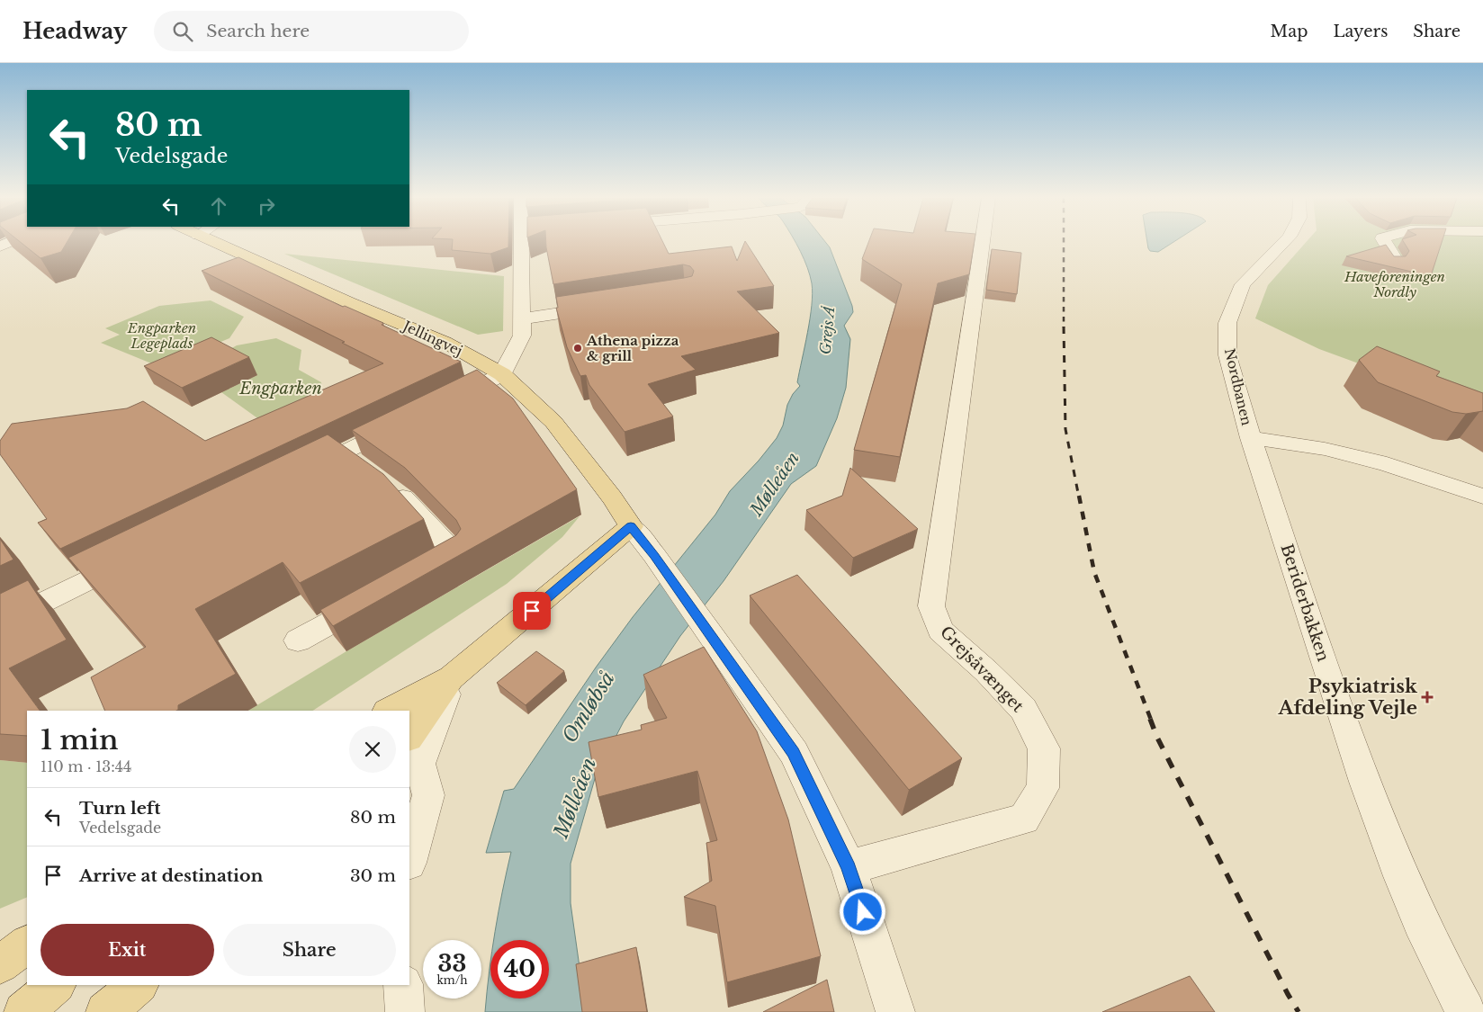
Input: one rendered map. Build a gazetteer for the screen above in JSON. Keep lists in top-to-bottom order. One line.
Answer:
{"streets":{"main road":["Jellingvej"],"street":["Nordbanen","Beriderbakken","Grejsåvænget"]},"crossings":[["Nordbanen","Beriderbakken"]],"water":["Grejs Å","Mølleåen","Omløbså"],"parks":["Haveforeningen Nordly","Engparken Legeplads","Engparken"],"places":{"other":["Athena pizza & grill"],"health":["Psykiatrisk Afdeling Vejle"]},"page":{"header":"Headway","search":"Search here","nav":["Map","Layers","Share"],"turn":["80 m","Vedelsgade"],"heading":["1 min","110 m · 13:44"],"list":[{"name":"Turn left","note":"Vedelsgade","value":"80 m"},{"name":"Arrive at destination","value":"30 m"}],"buttons":["Exit","Share"],"speed":"33 km/h","limit":"40"}}
